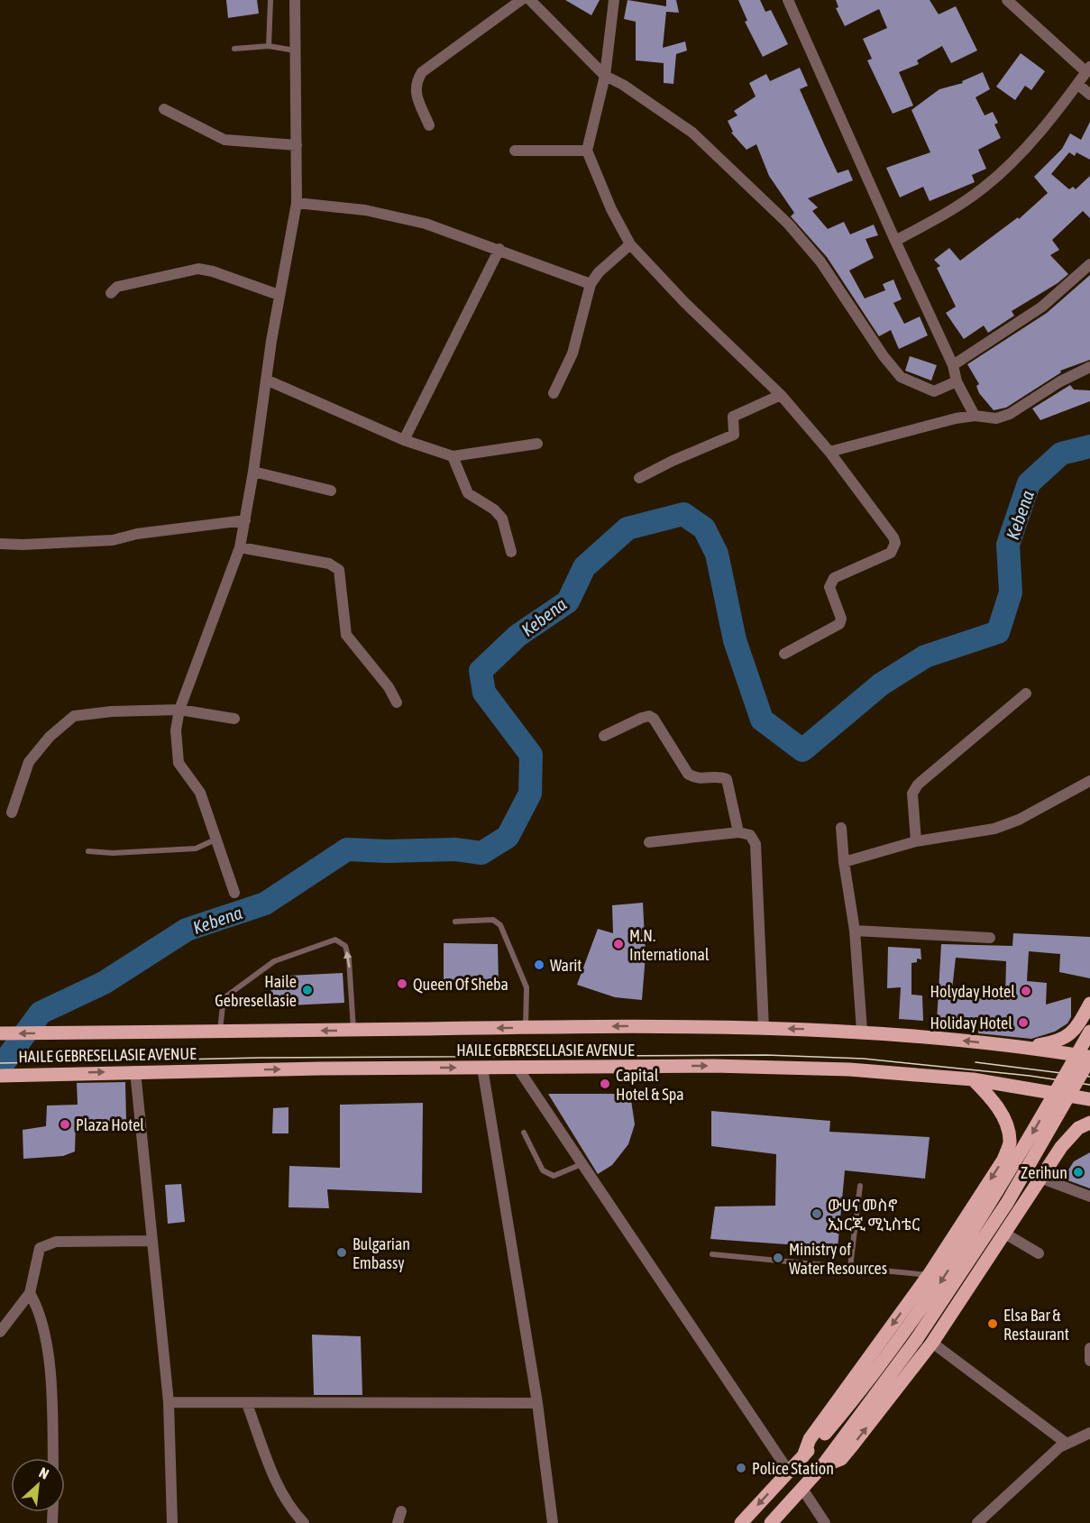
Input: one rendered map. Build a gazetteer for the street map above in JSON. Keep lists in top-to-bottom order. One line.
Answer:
{"streets":{"main road":["HAILE GEBRESELLASIE AVENUE"]},"water":["Kebena"],"places":["M.N. International","Warit","Queen Of Sheba","Haile Gebresellasie","Holyday Hotel","Holiday Hotel","Capital Hotel & Spa","Plaza Hotel","Zerihun","ውሀና መስኖ ኢነርጂ ሚኒስቴር","Bulgarian Embassy","Ministry of Water Resources","Elsa Bar & Restaurant","Police Station"],"north":"top right"}
